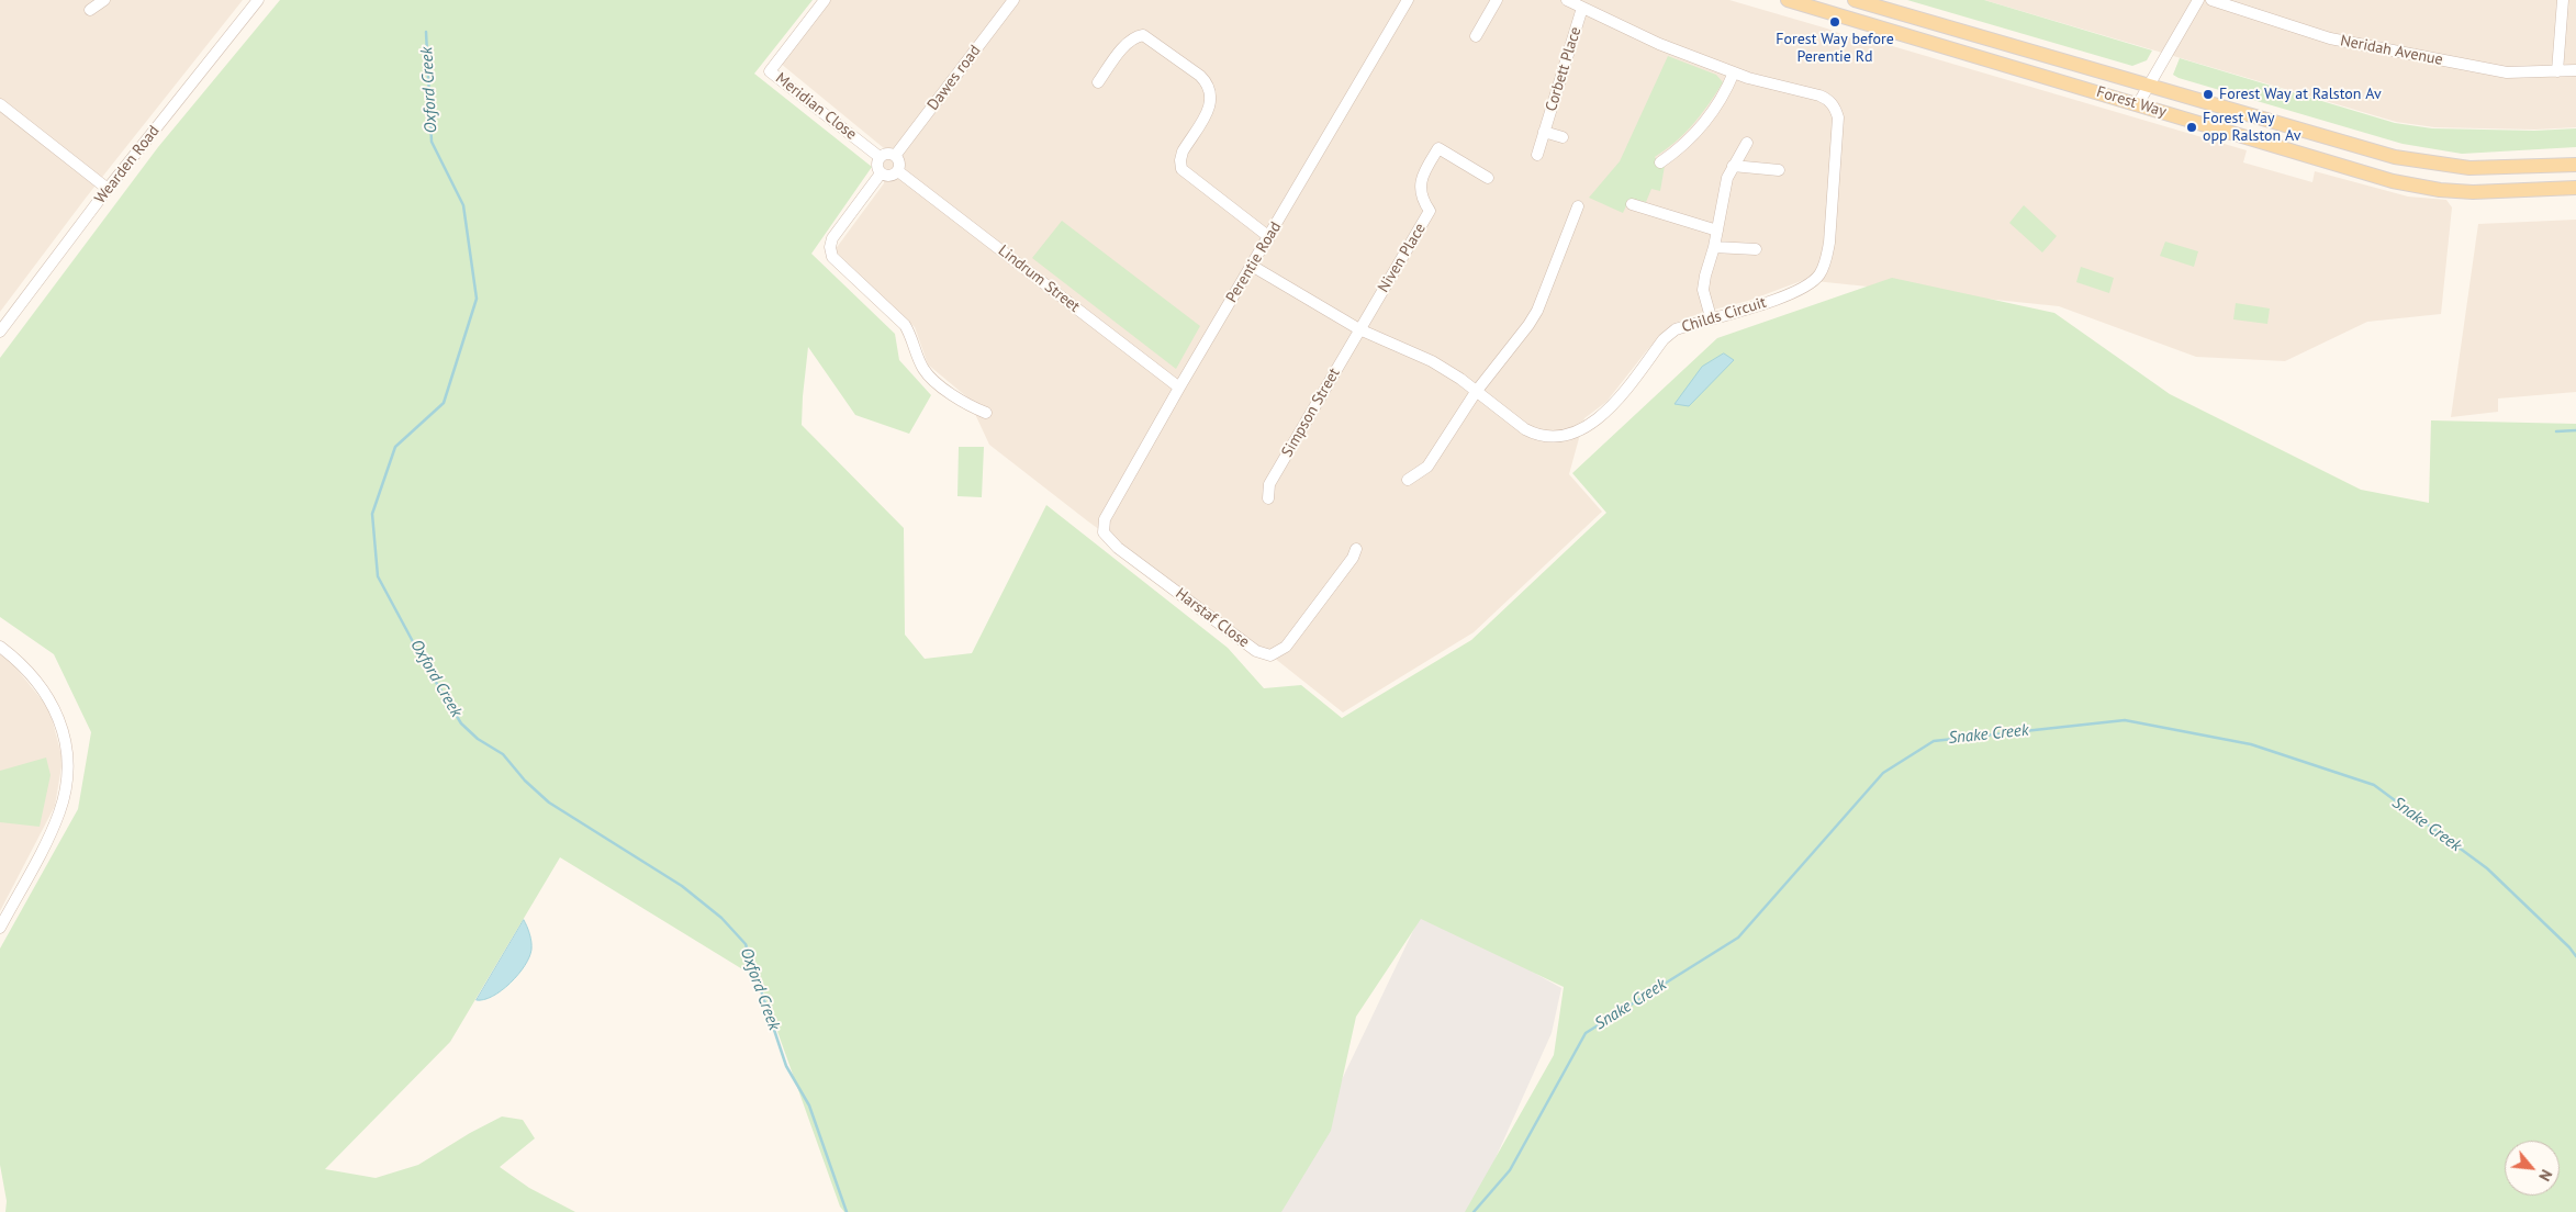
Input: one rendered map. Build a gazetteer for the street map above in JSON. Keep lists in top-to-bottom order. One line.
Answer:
{"streets":{"main road":["Forest Way"],"street":["Neridah Avenue","Corbett Place","Dawes road","Meridian Close","Wearden Road","Niven Place","Perentie Road","Lindrum Street","Childs Circuit","Simpson Street","Harstaf Close"]},"crossings":[["Corbett Place","Childs Circuit"],["Dawes road","Meridian Close"],["Dawes road","Lindrum Street"],["Meridian Close","Lindrum Street"],["Niven Place","Childs Circuit"],["Niven Place","Simpson Street"],["Perentie Road","Lindrum Street"],["Perentie Road","Childs Circuit"],["Perentie Road","Harstaf Close"],["Childs Circuit","Simpson Street"]],"water":["Oxford Creek","Snake Creek"],"places":["Forest Way before Perentie Rd","Forest Way at Ralston Av","Forest Way opp Ralston Av"],"north":"bottom right"}
